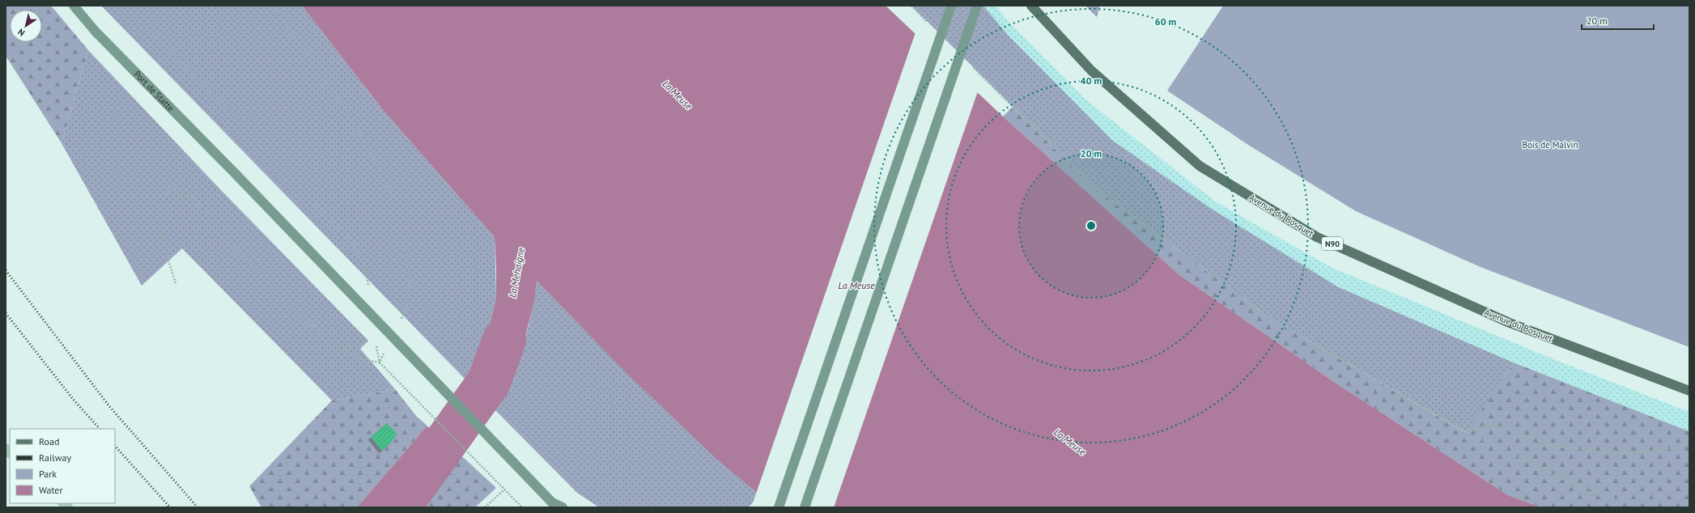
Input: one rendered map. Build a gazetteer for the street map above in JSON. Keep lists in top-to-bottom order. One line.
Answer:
{"streets":{"main road":["Port de Statte","Avenue du Bosquet","N90"]},"water":["La Meuse","La Mehaigne"],"parks":["Bois de Malvin"],"legend":["Road","Railway","Park","Water"],"scale_bar":"20 m","north":"bottom left","rings":["60 m","40 m","20 m"]}
